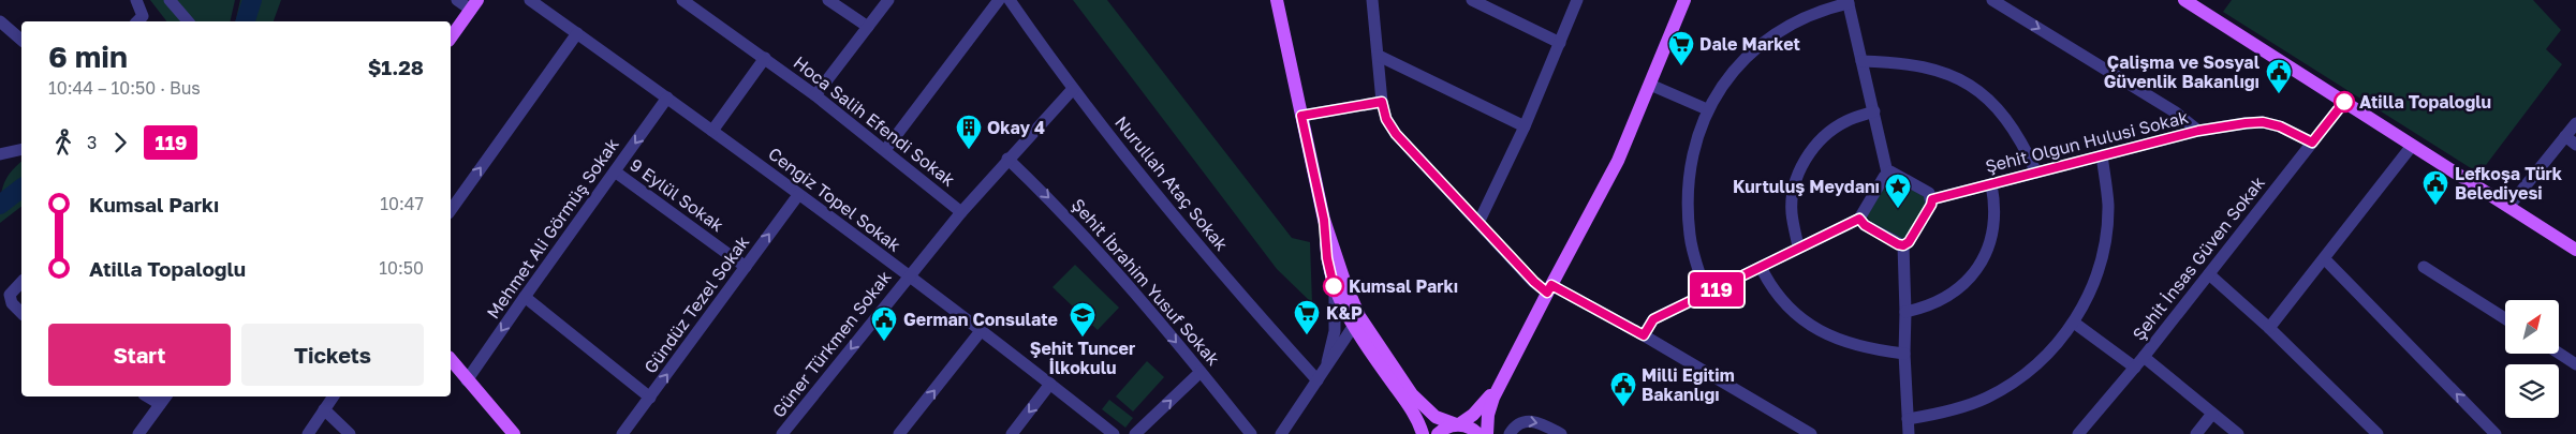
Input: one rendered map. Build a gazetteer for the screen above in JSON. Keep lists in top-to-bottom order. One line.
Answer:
{"streets":{"street":["Hoca Salih Efendi Sokak","Şehit Olgun Hulusi Sokak","Nurullah Ataç Sokak","9 Eylül Sokak","Cengiz Topel Sokak","Mehmet Ali Görmüş Sokak","Şehit İnsas Güven Sokak","Şehit İbrahim Yusuf Sokak","Gündüz Tezel Sokak","Güner Türkmen Sokak"]},"crossings":[["Hoca Salih Efendi Sokak","Güner Türkmen Sokak"],["Şehit Olgun Hulusi Sokak","Şehit İnsas Güven Sokak"],["Nurullah Ataç Sokak","Güner Türkmen Sokak"],["9 Eylül Sokak","Mehmet Ali Görmüş Sokak"],["9 Eylül Sokak","Gündüz Tezel Sokak"],["Cengiz Topel Sokak","Mehmet Ali Görmüş Sokak"],["Cengiz Topel Sokak","Gündüz Tezel Sokak"],["Cengiz Topel Sokak","Güner Türkmen Sokak"],["Şehit İbrahim Yusuf Sokak","Güner Türkmen Sokak"]],"one_way":["Mehmet Ali Görmüş Sokak","Şehit İbrahim Yusuf Sokak","Gündüz Tezel Sokak"],"places":{"supermarket":["Dale Market","K&P"],"public building":["Çalişma ve Sosyal Güvenlik Bakanlığı","Lefkoşa Türk Belediyesi","German Consulate","Milli Eğitim Bakanlığı"],"other":["Atilla Topaloğlu","Kumsal Parkı"],"building":["Okay 4"],"place":["Kurtuluş Meydanı"],"school or university":["Şehit Tuncer İlkokulu"]},"lines":["bus line 119"],"north":"top right","page":{"on_map":"119","heading":["6 min","10:44 – 10:50 · Bus","$1.28"],"legs":["3","119"],"list":[{"name":"Kumsal Parkı","value":"10:47"},{"name":"Atilla Topaloğlu","value":"10:50"}],"buttons":["Start","Tickets"]}}
